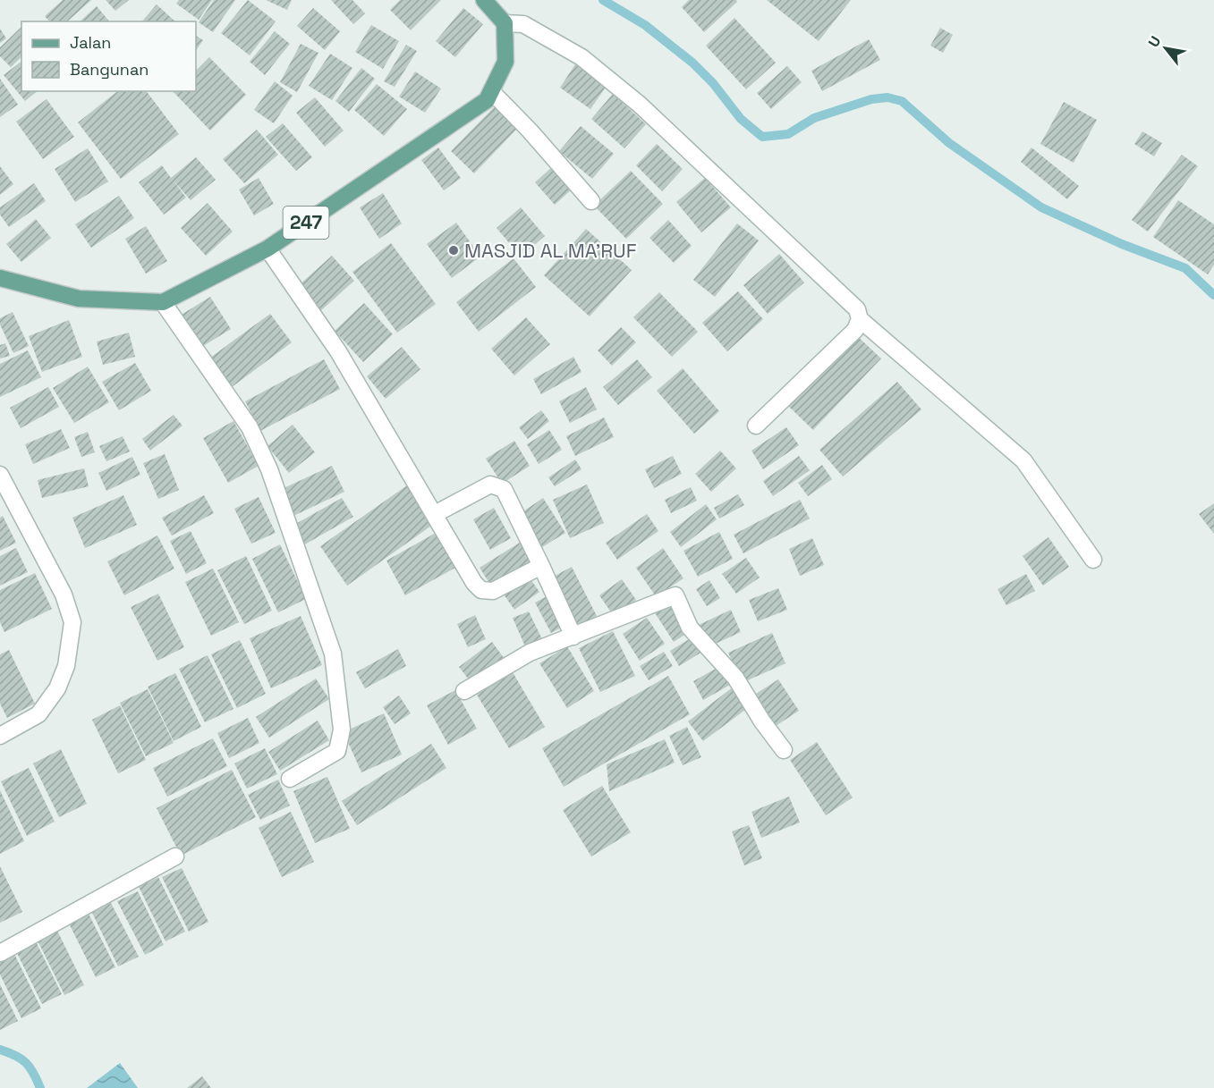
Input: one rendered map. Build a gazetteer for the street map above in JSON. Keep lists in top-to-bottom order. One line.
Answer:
{"streets":{"main road":["247"]},"places":["MASJID AL MA'RUF"],"legend":["Jalan","Bangunan"],"north":"top left"}
